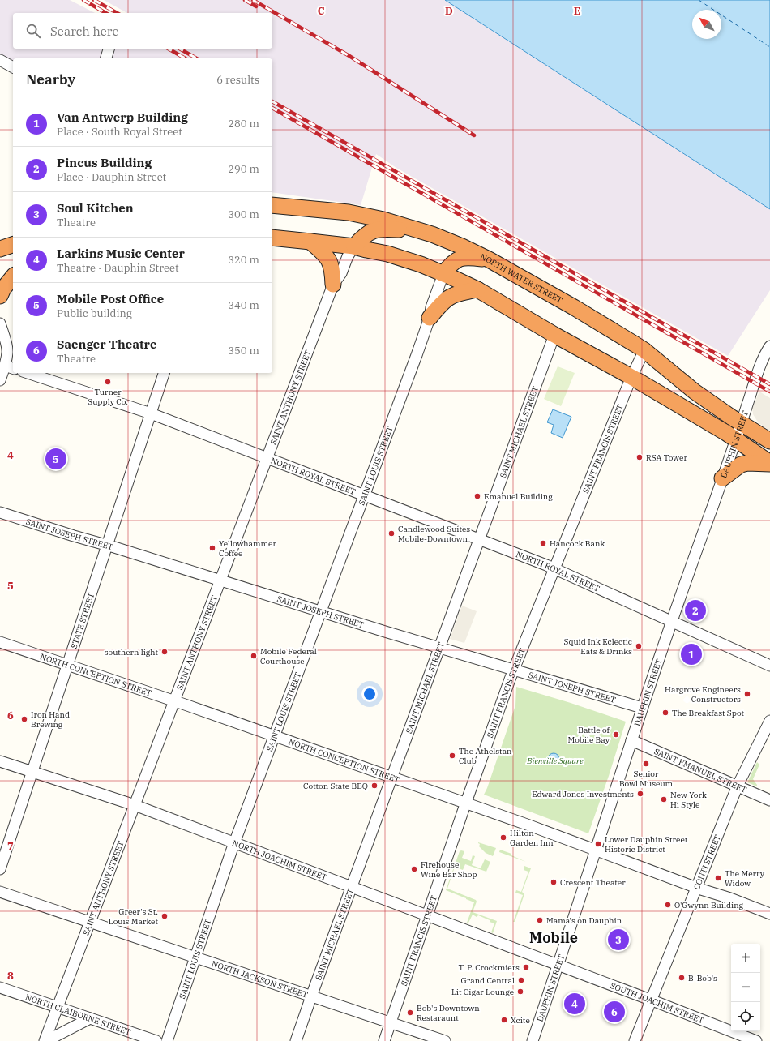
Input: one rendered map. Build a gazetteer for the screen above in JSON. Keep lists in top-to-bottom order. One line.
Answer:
{"streets":{"highway":["NORTH WATER STREET"],"street":["SAINT ANTHONY STREET","SAINT MICHAEL STREET","DAUPHIN STREET","SAINT FRANCIS STREET","SAINT LOUIS STREET","NORTH ROYAL STREET","SAINT JOSEPH STREET","STATE STREET","NORTH CONCEPTION STREET","SAINT EMANUEL STREET","NORTH JOACHIM STREET","CONTI STREET","NORTH JACKSON STREET","SOUTH JOACHIM STREET","NORTH CLAIBORNE STREET"]},"crossings":[["NORTH WATER STREET","DAUPHIN STREET"],["NORTH WATER STREET","SAINT FRANCIS STREET"],["SAINT ANTHONY STREET","NORTH ROYAL STREET"],["SAINT ANTHONY STREET","SAINT JOSEPH STREET"],["SAINT ANTHONY STREET","NORTH CONCEPTION STREET"],["SAINT ANTHONY STREET","NORTH JOACHIM STREET"],["SAINT ANTHONY STREET","NORTH JACKSON STREET"],["SAINT ANTHONY STREET","NORTH CLAIBORNE STREET"],["SAINT MICHAEL STREET","NORTH ROYAL STREET"],["SAINT MICHAEL STREET","SAINT JOSEPH STREET"],["SAINT MICHAEL STREET","NORTH CONCEPTION STREET"],["SAINT MICHAEL STREET","NORTH JOACHIM STREET"],["SAINT MICHAEL STREET","NORTH JACKSON STREET"],["DAUPHIN STREET","NORTH ROYAL STREET"],["DAUPHIN STREET","SAINT JOSEPH STREET"],["DAUPHIN STREET","NORTH CONCEPTION STREET"],["DAUPHIN STREET","SAINT EMANUEL STREET"],["DAUPHIN STREET","NORTH JOACHIM STREET"],["DAUPHIN STREET","SOUTH JOACHIM STREET"],["SAINT FRANCIS STREET","NORTH ROYAL STREET"],["SAINT FRANCIS STREET","SAINT JOSEPH STREET"],["SAINT FRANCIS STREET","NORTH CONCEPTION STREET"],["SAINT FRANCIS STREET","NORTH JOACHIM STREET"],["SAINT FRANCIS STREET","NORTH JACKSON STREET"],["SAINT LOUIS STREET","NORTH ROYAL STREET"],["SAINT LOUIS STREET","SAINT JOSEPH STREET"],["SAINT LOUIS STREET","NORTH CONCEPTION STREET"],["SAINT LOUIS STREET","NORTH JOACHIM STREET"],["SAINT LOUIS STREET","NORTH JACKSON STREET"],["NORTH ROYAL STREET","STATE STREET"],["SAINT JOSEPH STREET","STATE STREET"],["STATE STREET","NORTH CONCEPTION STREET"],["STATE STREET","NORTH JOACHIM STREET"],["NORTH CONCEPTION STREET","CONTI STREET"],["SAINT EMANUEL STREET","CONTI STREET"],["NORTH JOACHIM STREET","SOUTH JOACHIM STREET"],["CONTI STREET","SOUTH JOACHIM STREET"]],"districts":["Mobile"],"parks":["Bienville Square"],"places":["Turner Supply Co.","RSA Tower","Emanuel Building","Candlewood Suites Mobile-Downtown","Hancock Bank","Yellowhammer Coffee","Squid Ink Eclectic Eats & Drinks","southern light","Mobile Federal Courthouse","Hargrove Engineers + Constructors","The Breakfast Spot","Iron Hand Brewing","Battle of Mobile Bay","The Athelstan Club","Senior Bowl Museum","Cotton State BBQ","Edward Jones Investments","New York Hi Style","Hilton Garden Inn","Lower Dauphin Street Historic District","Firehouse Wine Bar Shop","The Merry Widow","Crescent Theater","O'Gwynn Building","Greer's St. Louis Market","Mama's on Dauphin","T. P. Crockmiers","B-Bob's","Grand Central","Lit Cigar Lounge","Bob's Downtown Restaraunt","Xcite"],"north":"top left","page":{"search":"Search here","heading":["Nearby","6 results"],"list":[{"mark":"1","name":"Van Antwerp Building","note":"Place · South Royal Street","value":"280 m"},{"mark":"2","name":"Pincus Building","note":"Place · Dauphin Street","value":"290 m"},{"mark":"3","name":"Soul Kitchen","note":"Theatre","value":"300 m"},{"mark":"4","name":"Larkins Music Center","note":"Theatre · Dauphin Street","value":"320 m"},{"mark":"5","name":"Mobile Post Office","note":"Public building","value":"340 m"},{"mark":"6","name":"Saenger Theatre","note":"Theatre","value":"350 m"}],"pins":["5","2","1","3","4","6"],"map_buttons":["+","−"]},"grid":{"columns":["C","D","E"],"rows":["4","5","6","7","8"]}}
